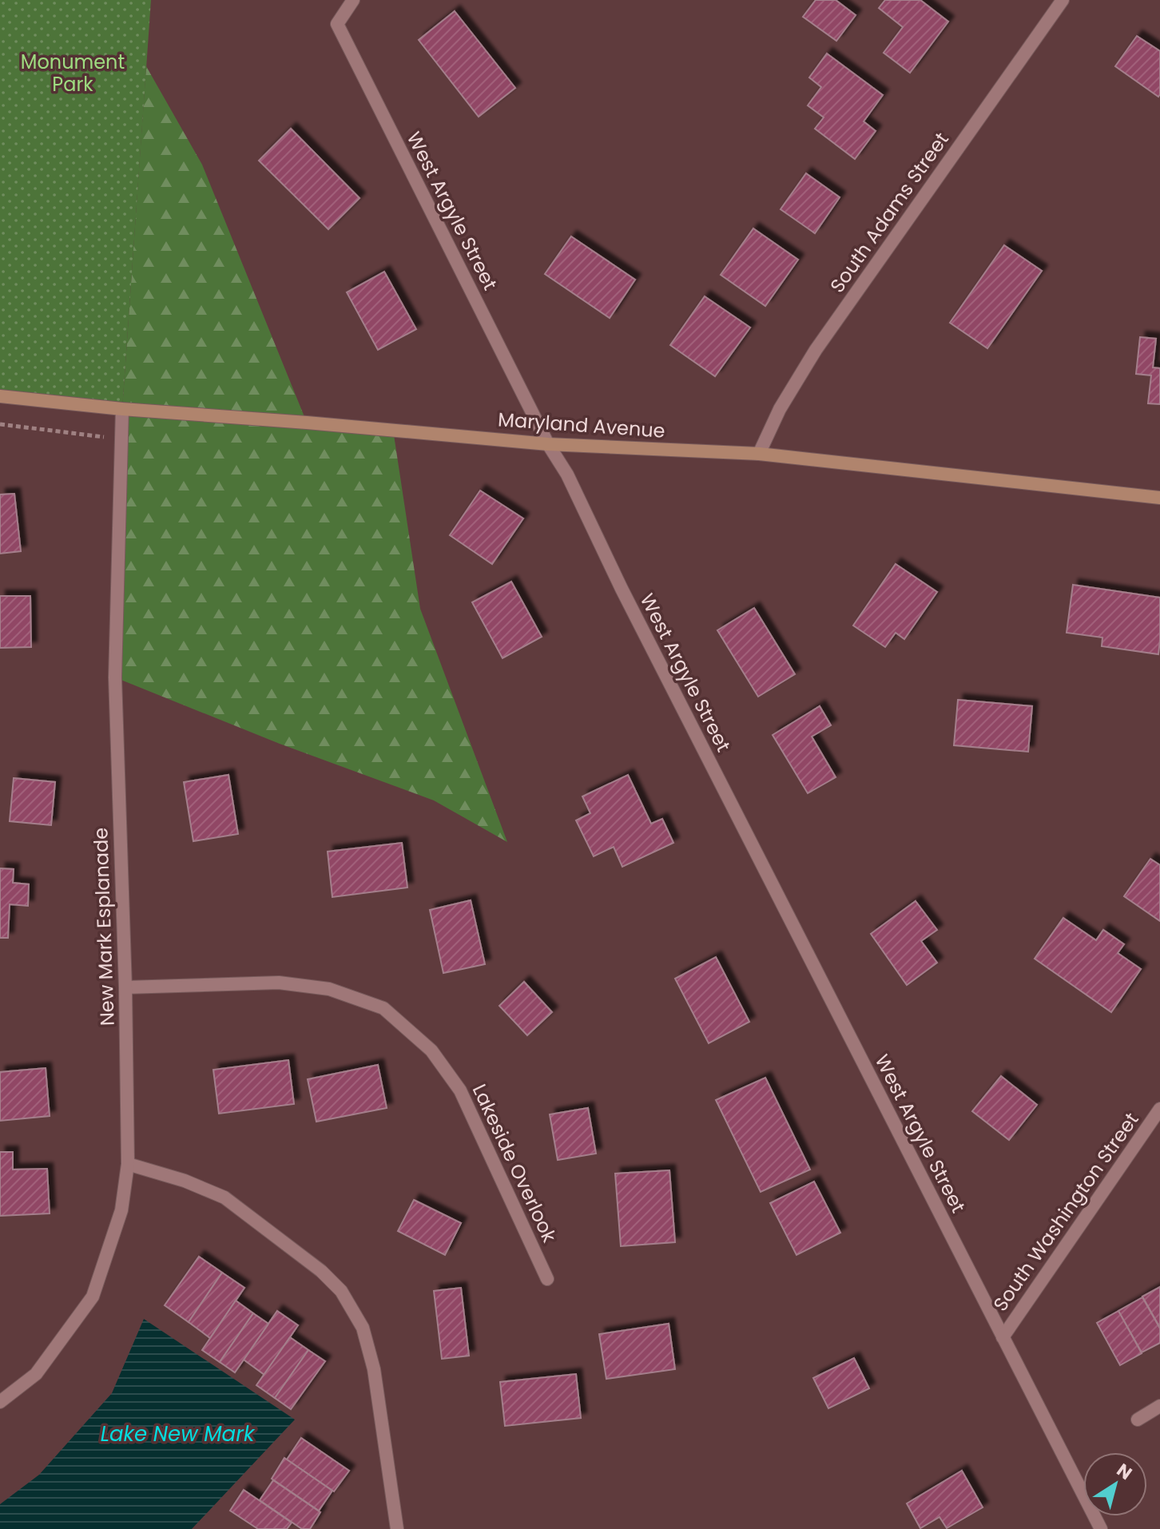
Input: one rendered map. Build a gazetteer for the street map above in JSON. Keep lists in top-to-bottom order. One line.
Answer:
{"streets":{"main road":["Maryland Avenue"],"street":["West Argyle Street","South Adams Street","New Mark Esplanade","Lakeside Overlook","South Washington Street"]},"crossings":[["West Argyle Street","Maryland Avenue"],["West Argyle Street","South Washington Street"],["South Adams Street","Maryland Avenue"],["Maryland Avenue","New Mark Esplanade"],["New Mark Esplanade","Lakeside Overlook"]],"water":["Lake New Mark"],"parks":["Monument Park"],"north":"top right"}
